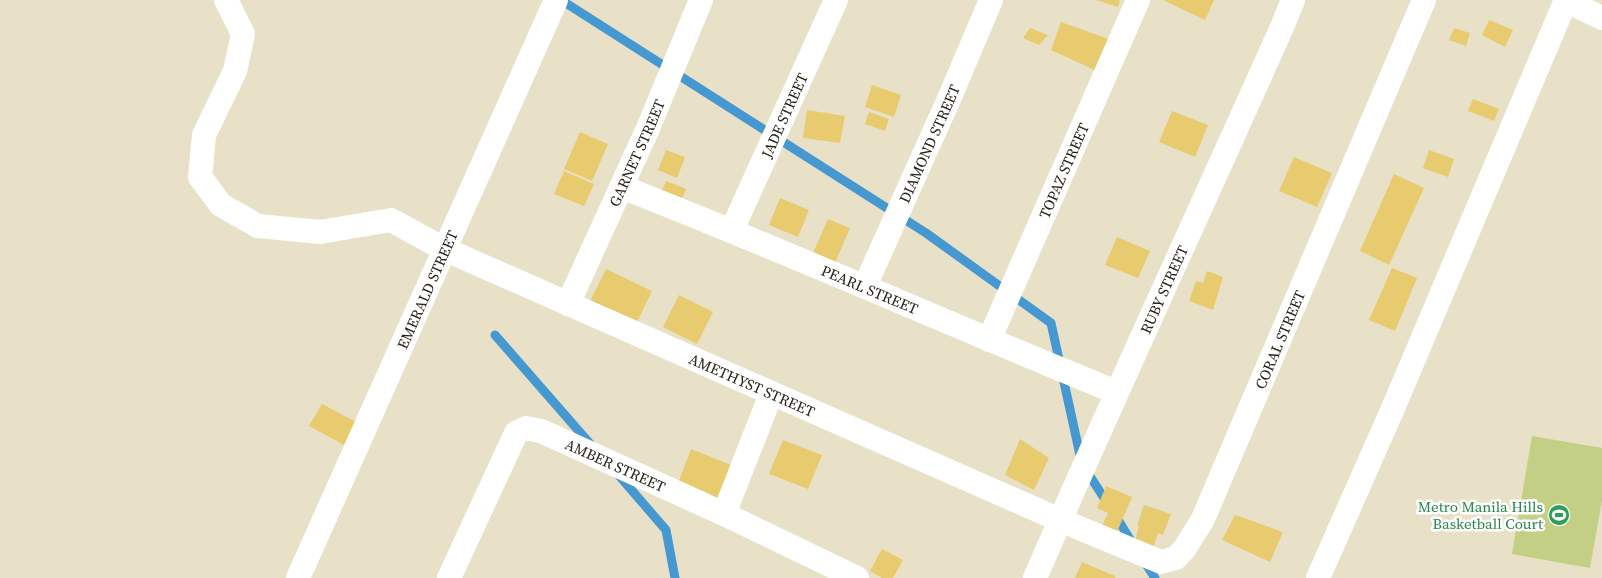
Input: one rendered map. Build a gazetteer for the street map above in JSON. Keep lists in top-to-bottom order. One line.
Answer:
{"streets":{"street":["JADE STREET","DIAMOND STREET","GARNET STREET","TOPAZ STREET","PEARL STREET","EMERALD STREET","RUBY STREET","CORAL STREET","AMETHYST STREET","AMBER STREET"]},"crossings":[["JADE STREET","PEARL STREET"],["DIAMOND STREET","PEARL STREET"],["GARNET STREET","PEARL STREET"],["GARNET STREET","AMETHYST STREET"],["TOPAZ STREET","PEARL STREET"],["PEARL STREET","RUBY STREET"],["EMERALD STREET","AMETHYST STREET"],["RUBY STREET","CORAL STREET"],["RUBY STREET","AMETHYST STREET"],["CORAL STREET","AMETHYST STREET"]],"places":{"sports":["Metro Manila Hills Basketball Court"]}}
